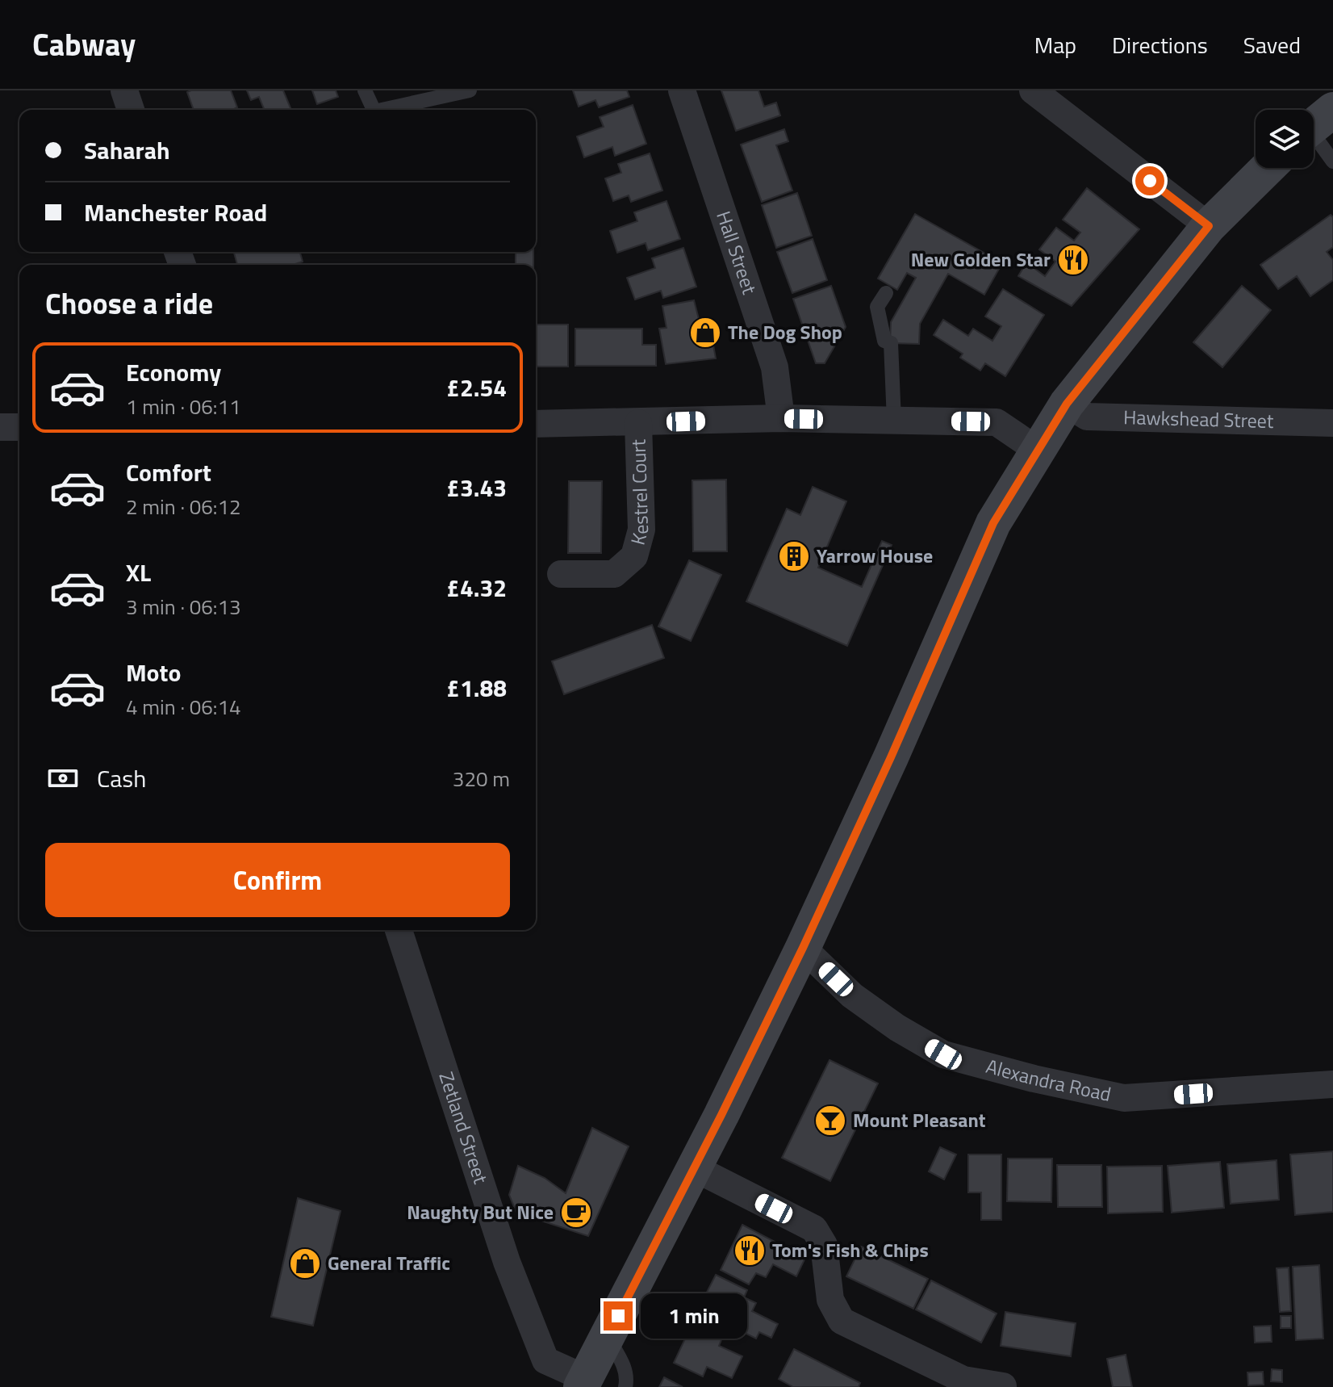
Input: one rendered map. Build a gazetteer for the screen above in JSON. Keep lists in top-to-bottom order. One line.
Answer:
{"streets":{"street":["Hall Street","Hawkshead Street","Kestrel Court","Alexandra Road","Zetland Street"]},"places":{"restaurant":["New Golden Star","Tom's Fish & Chips"],"shop":["The Dog Shop","General Traffic"],"building":["Yarrow House"],"bar":["Mount Pleasant"],"cafe":["Naughty But Nice"]},"page":{"header":"Cabway","nav":["Map","Directions","Saved"],"banner":["Saharah","Manchester Road"],"heading":"Choose a ride","list":[{"name":"Economy","note":"1 min · 06:11","value":"£2.54"},{"name":"Comfort","note":"2 min · 06:12","value":"£3.43"},{"name":"XL","note":"3 min · 06:13","value":"£4.32"},{"name":"Moto","note":"4 min · 06:14","value":"£1.88"}],"pay":["Cash","320 m"],"buttons":"Confirm","bubble":"1 min"}}
